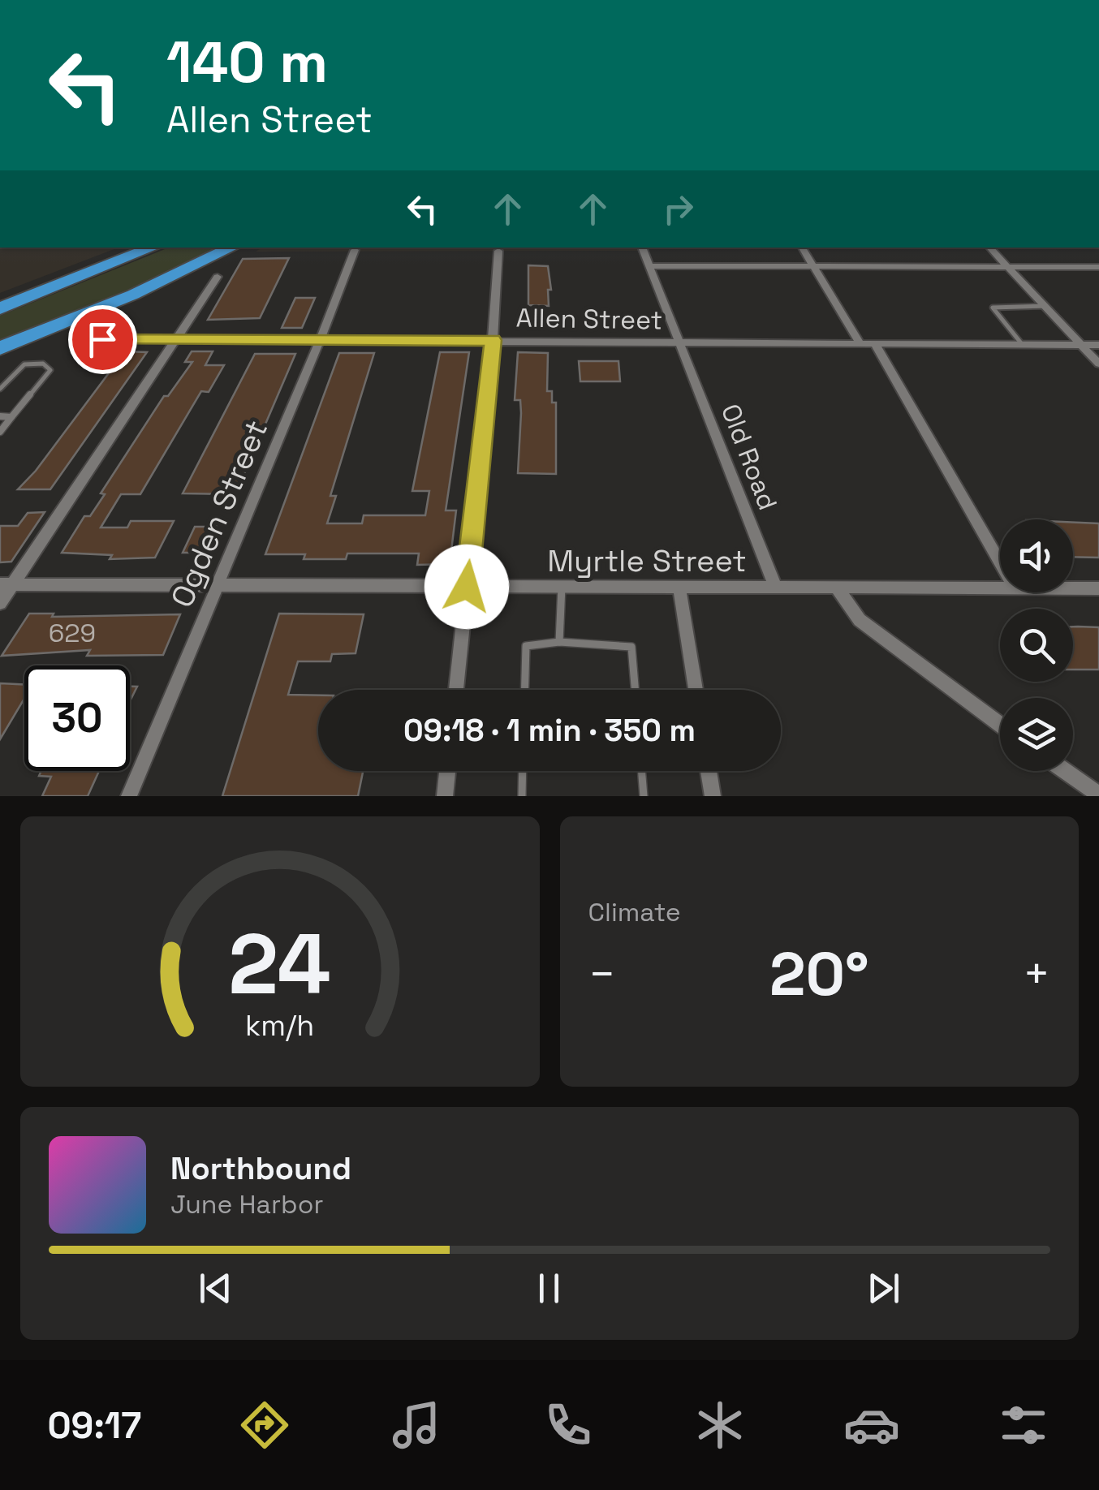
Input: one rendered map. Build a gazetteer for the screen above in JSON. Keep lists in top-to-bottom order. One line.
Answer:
{"streets":{"street":["Allen Street","Old Road","Ogden Street","Myrtle Street"]},"crossings":[["Allen Street","Old Road"],["Allen Street","Ogden Street"],["Old Road","Myrtle Street"],["Ogden Street","Myrtle Street"]],"house_numbers":["629"],"page":{"turn":["140 m","Allen Street"],"limit":"30","trip":"09:18 · 1 min · 350 m","tile":"Climate","heat":["−","20°","+"],"song":["Northbound","June Harbor"],"tabs":"09:17","gauge":["24","km/h"]}}
